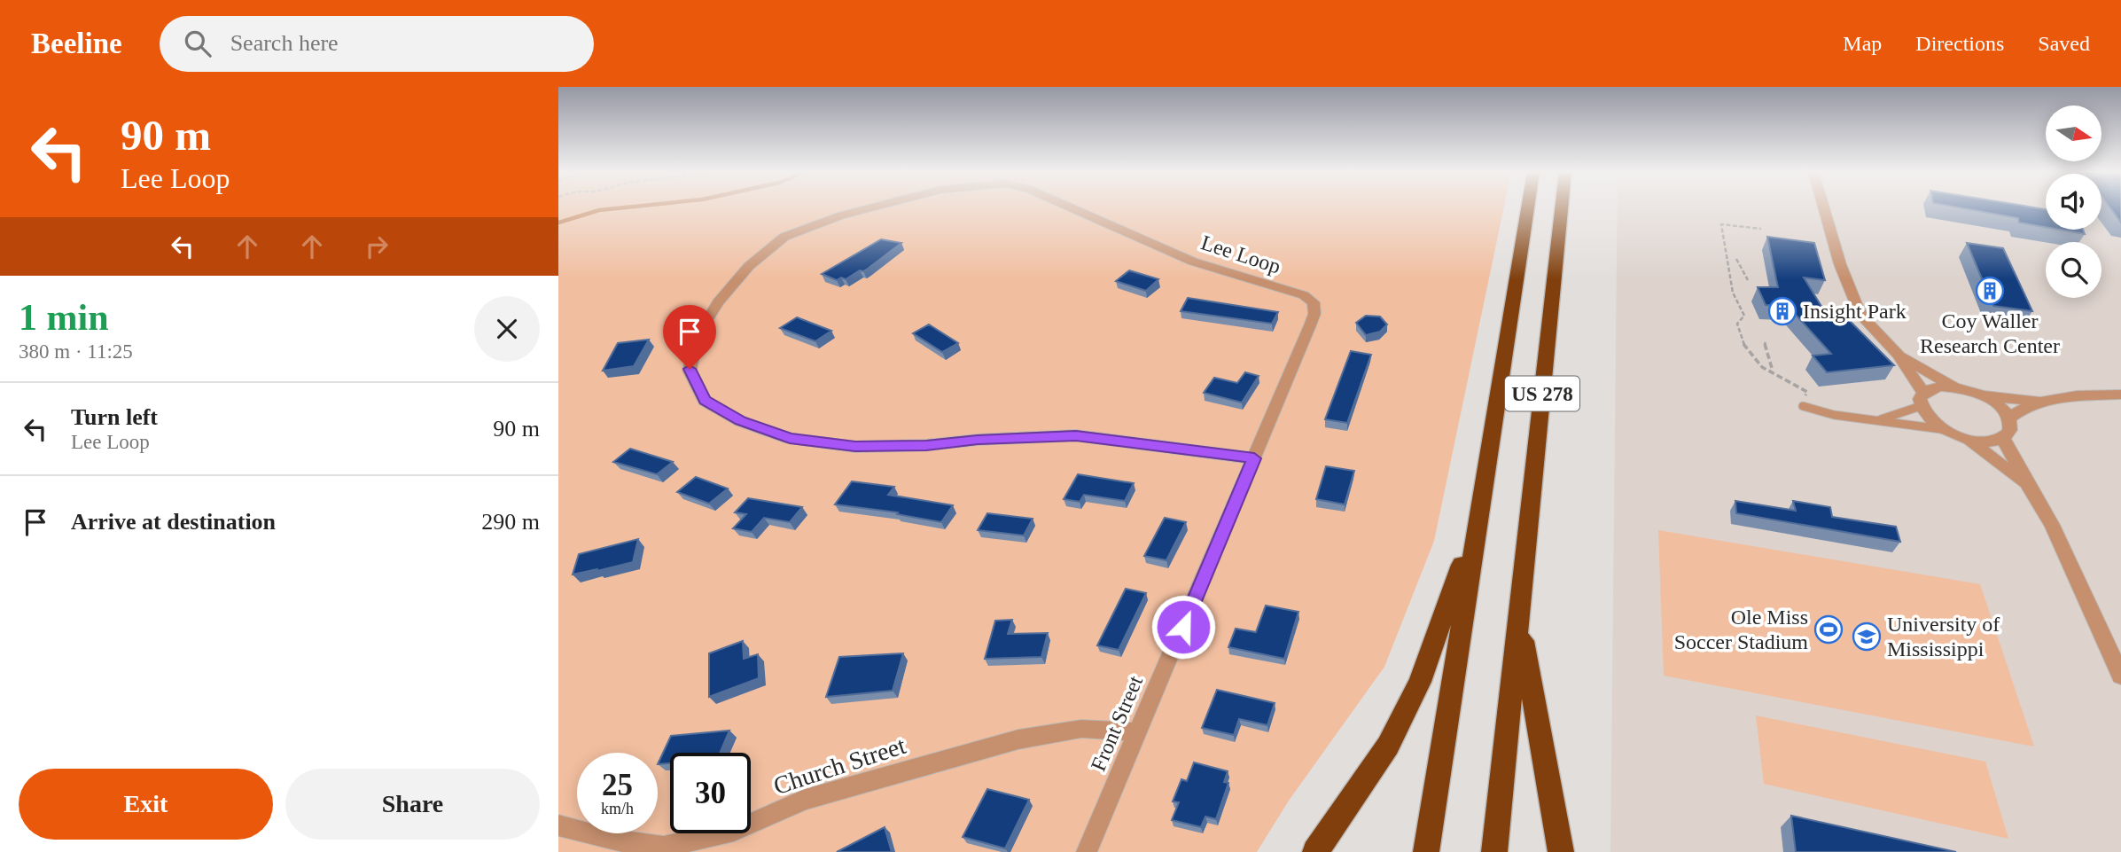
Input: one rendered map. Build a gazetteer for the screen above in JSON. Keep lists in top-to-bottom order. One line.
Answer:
{"streets":{"highway":["US 278"],"street":["Lee Loop","Front Street","Church Street"]},"crossings":[["Lee Loop","Front Street"],["Front Street","Church Street"]],"places":{"building":["Coy Waller Research Center","Insight Park"],"sports":["Ole Miss Soccer Stadium"],"school or university":["University of Mississippi"]},"north":"right","page":{"header":"Beeline","search":"Search here","nav":["Map","Directions","Saved"],"turn":["90 m","Lee Loop"],"heading":["1 min","380 m · 11:25"],"list":[{"name":"Turn left","note":"Lee Loop","value":"90 m"},{"name":"Arrive at destination","value":"290 m"}],"speed":"25 km/h","limit":"30","buttons":["Exit","Share"]}}
